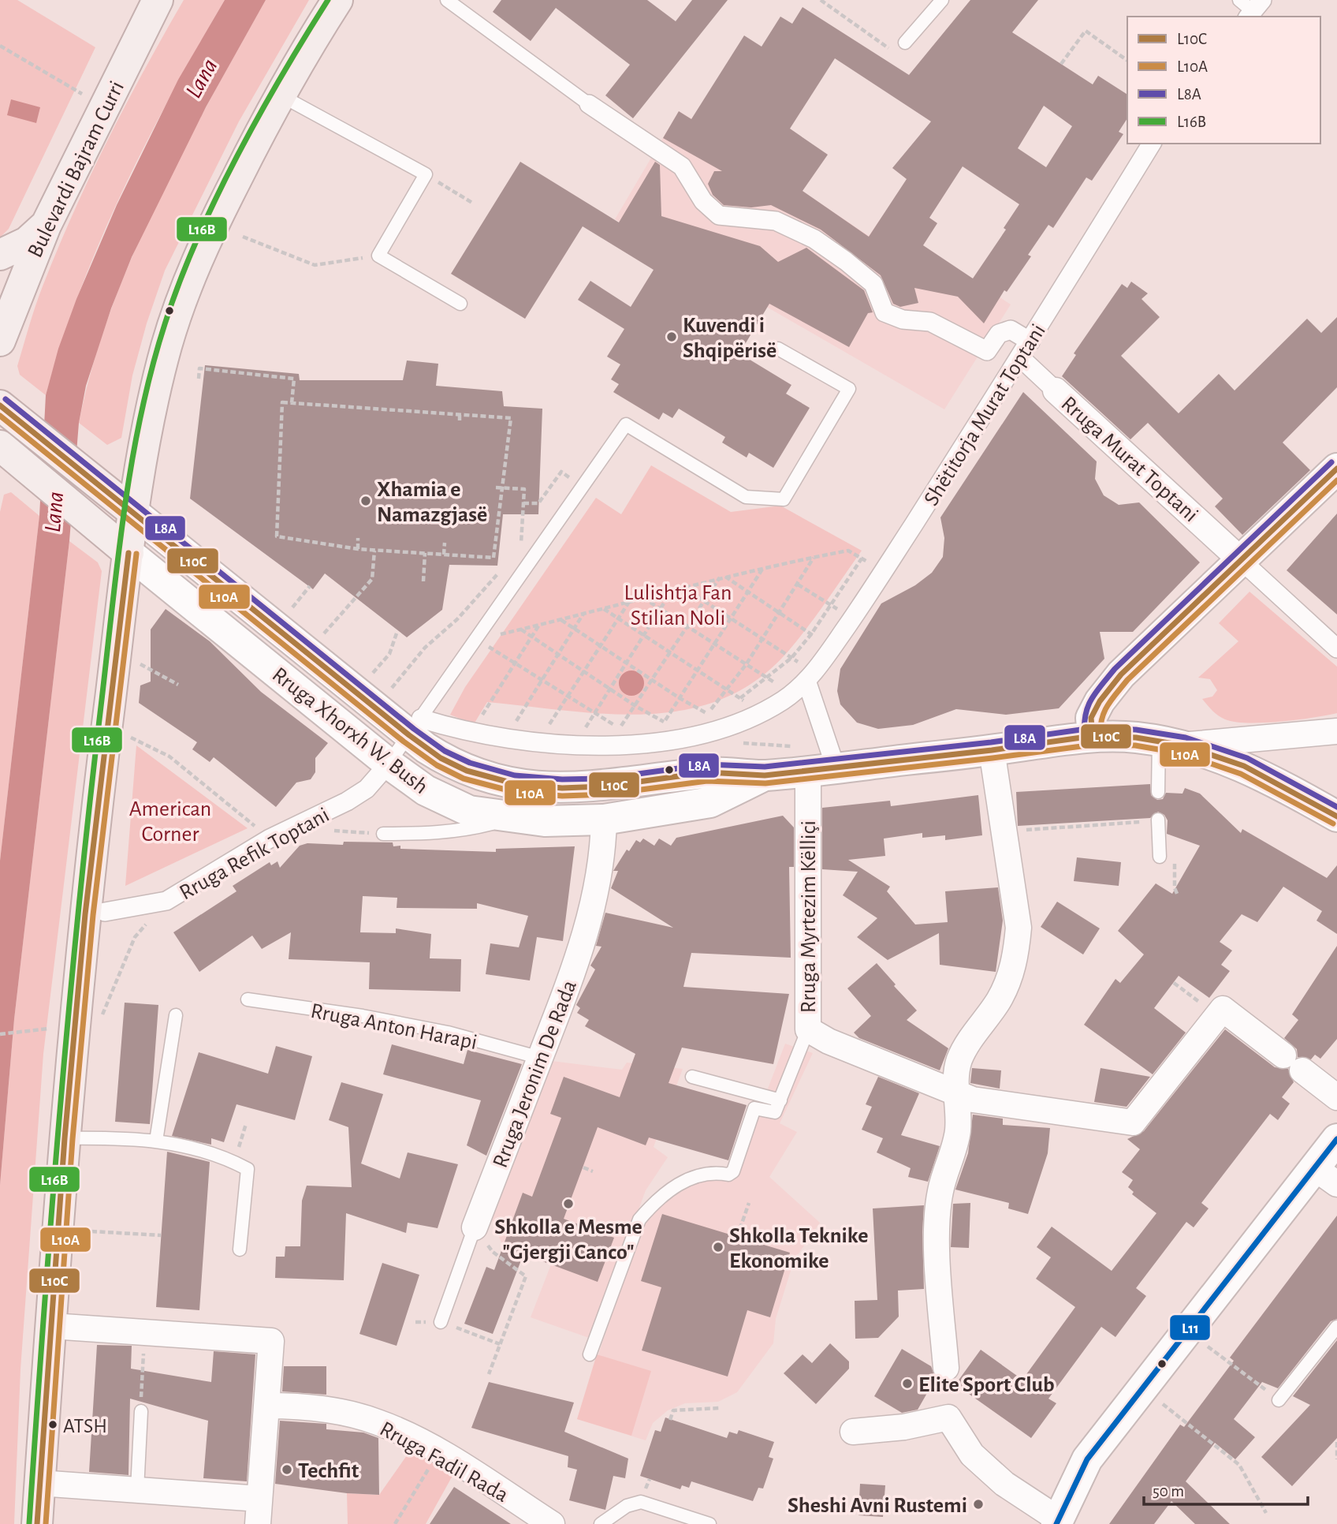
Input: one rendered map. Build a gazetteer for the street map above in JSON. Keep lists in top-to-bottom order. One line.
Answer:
{"streets":{"main road":["Bulevardi Bajram Curri","Rruga Xhorxh W. Bush"],"street":["Shëtitorja Murat Toptani","Rruga Murat Toptani","Rruga Refik Toptani","Rruga Myrtezim Këlliçi","Rruga Jeronim De Rada","Rruga Fadil Rada"],"lane":["Rruga Anton Harapi"]},"crossings":[["Shëtitorja Murat Toptani","Rruga Murat Toptani"],["Shëtitorja Murat Toptani","Rruga Xhorxh W. Bush"],["Rruga Xhorxh W. Bush","Rruga Refik Toptani"],["Rruga Xhorxh W. Bush","Rruga Myrtezim Këlliçi"],["Rruga Xhorxh W. Bush","Rruga Jeronim De Rada"],["Rruga Anton Harapi","Rruga Jeronim De Rada"]],"water":["Lana"],"parks":["Lulishtja Fan Stilian Noli","American Corner"],"places":["Kuvendi i Shqipërisë","Xhamia e Namazgjasë","Shkolla e Mesme \"Gjergji Canco\"","Shkolla Teknike Ekonomike","Elite Sport Club","ATSH","Techfit","Sheshi Avni Rustemi"],"lines":["transit line L16B","transit line L8A","transit line L10C","transit line L10A","transit line L11"],"legend":["L10C","L10A","L8A","L16B"],"scale_bar":"50 m"}
